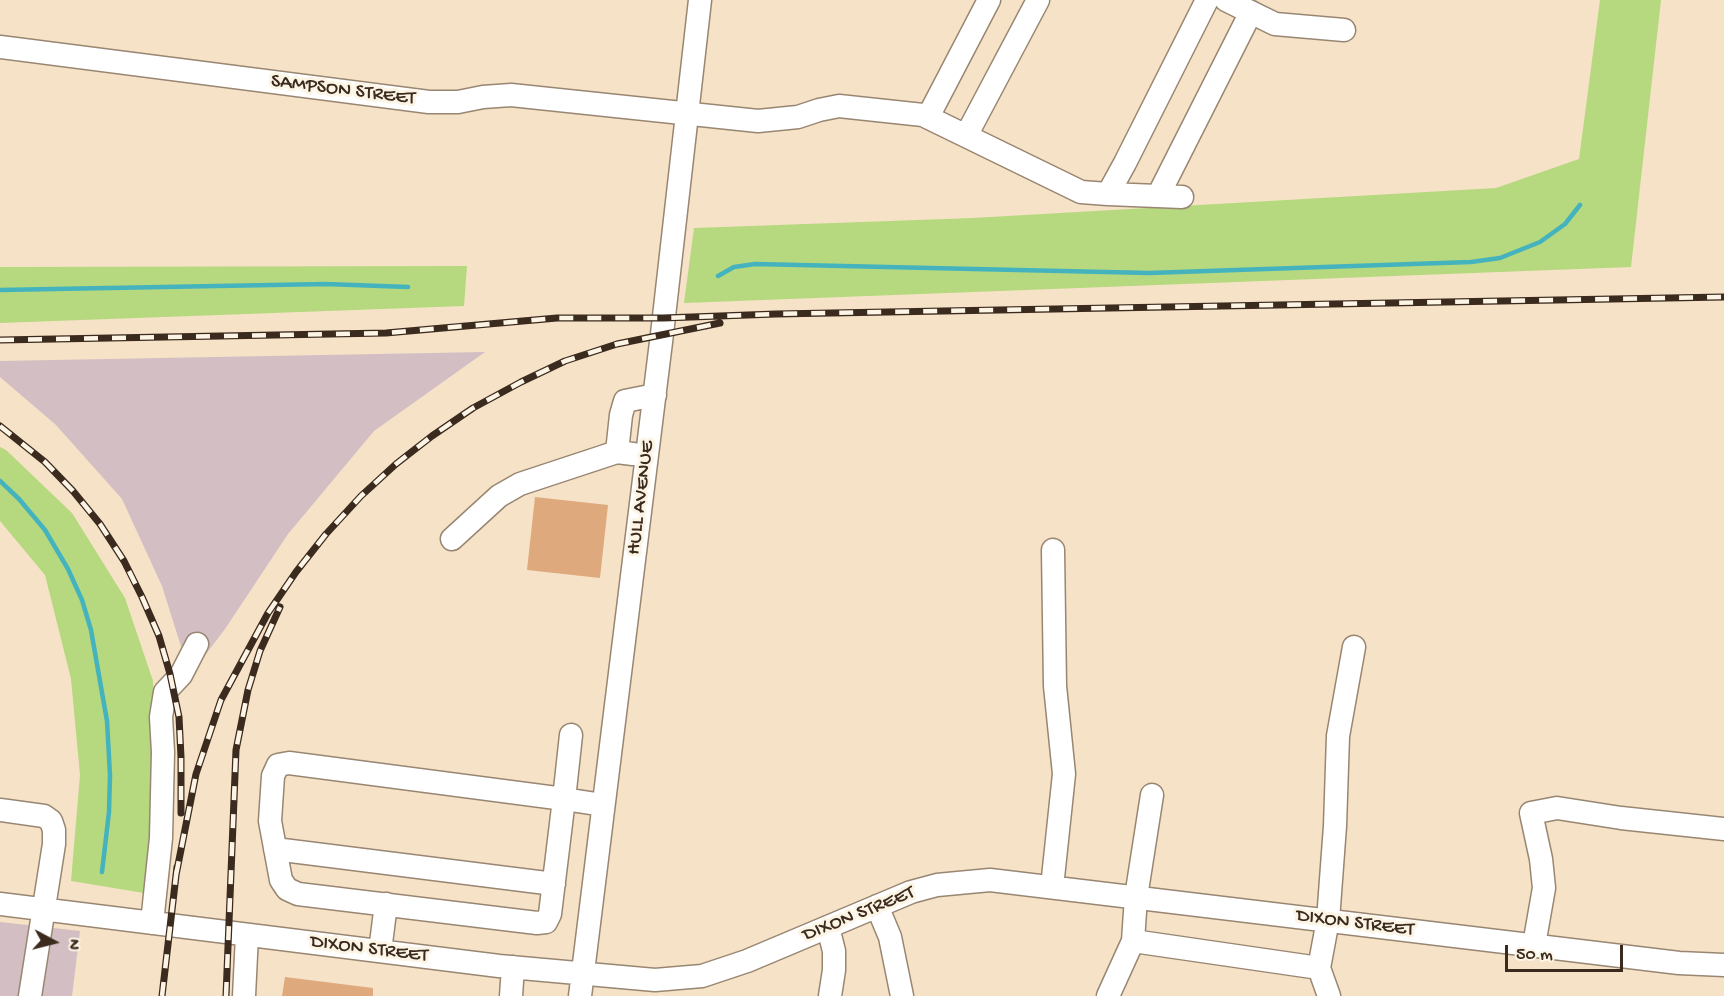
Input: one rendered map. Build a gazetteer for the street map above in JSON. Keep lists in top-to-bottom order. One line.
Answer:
{"streets":{"street":["SAMPSON STREET","HULL AVENUE","DIXON STREET"]},"crossings":[["SAMPSON STREET","HULL AVENUE"],["HULL AVENUE","DIXON STREET"]],"scale_bar":"50 m","north":"right"}
